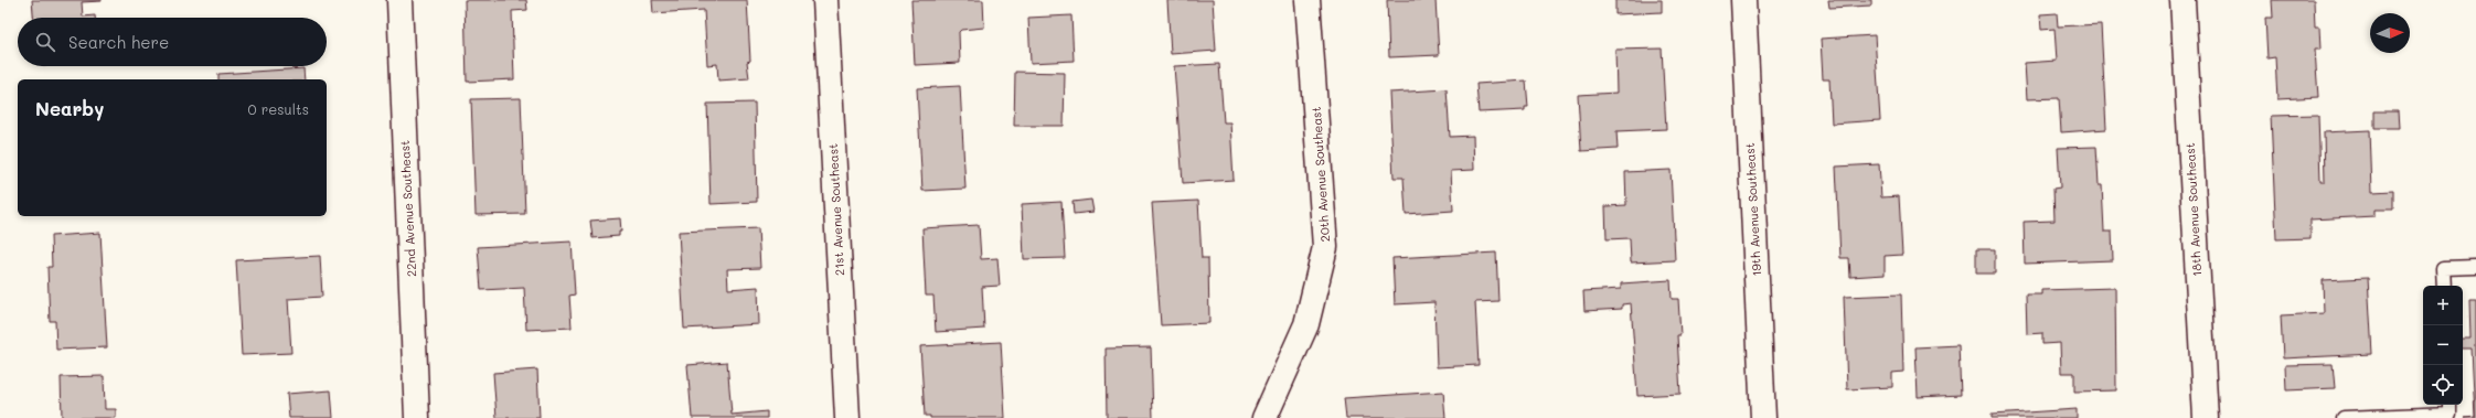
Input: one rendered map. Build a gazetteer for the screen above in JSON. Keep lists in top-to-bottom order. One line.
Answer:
{"streets":{"street":["20th Avenue Southeast","22nd Avenue Southeast","21st Avenue Southeast","19th Avenue Southeast","18th Avenue Southeast"]},"north":"right","page":{"search":"Search here","heading":["Nearby","0 results"],"map_buttons":["+","−"]}}
